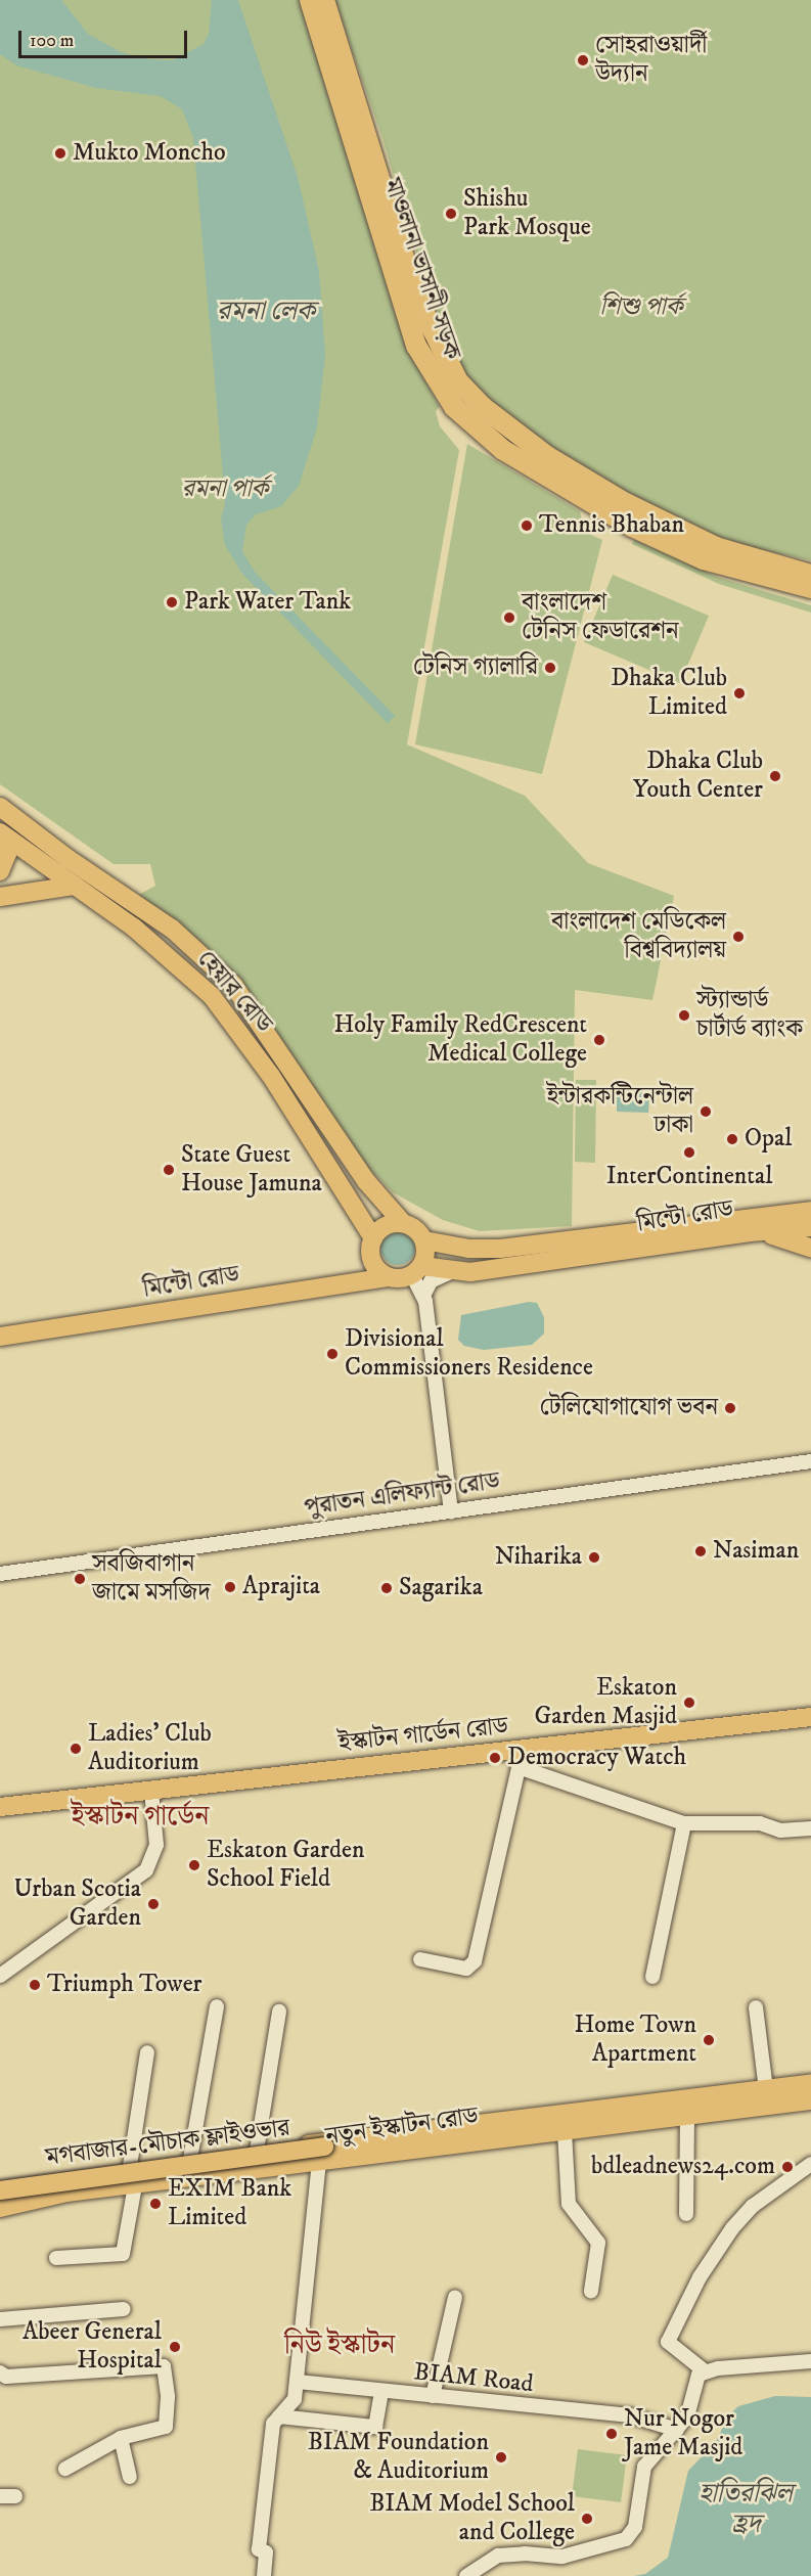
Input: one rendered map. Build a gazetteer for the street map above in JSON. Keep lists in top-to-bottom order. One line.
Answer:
{"streets":{"highway":["মাওলানা ভাসানী সড়ক"],"main road":["হেয়ার রোড","মিন্টো রোড","ইস্কাটন গার্ডেন রোড","নতুন ইস্কাটন রোড","মগবাজার-মৌচাক ফ্লাইওভার"],"street":["পুরাতন এলিফ্যান্ট রোড","BIAM Road"]},"crossings":[["হেয়ার রোড","মিন্টো রোড"],["নতুন ইস্কাটন রোড","মগবাজার-মৌচাক ফ্লাইওভার"]],"districts":["ইস্কাটন গার্ডেন","নিউ ইস্কাটন"],"water":["রমনা লেক","হাতিরঝিল হ্রদ"],"parks":["শিশু পার্ক","রমনা পার্ক"],"places":["সোহরাওয়ার্দী উদ্যান","Mukto Moncho","Shishu Park Mosque","Tennis Bhaban","Park Water Tank","বাংলাদেশ টেনিস ফেডারেশন","টেনিস গ্যালারি","Dhaka Club Limited","Dhaka Club Youth Center","বাংলাদেশ মেডিকেল বিশ্ববিদ্যালয়","স্ট্যান্ডার্ড চার্টার্ড ব্যাংক","Holy Family RedCrescent Medical College","ইন্টারকন্টিনেন্টাল ঢাকা","Opal","InterContinental","State Guest House Jamuna","Divisional Commissioners Residence","টেলিযোগাযোগ ভবন","Nasiman","Niharika","সবজিবাগান জামে মসজিদ","Aprajita","Sagarika","Eskaton Garden Masjid","Ladies' Club Auditorium","Democracy Watch","Eskaton Garden School Field","Urban Scotia Garden","Triumph Tower","Home Town Apartment","bdleadnews24.com","EXIM Bank Limited","Abeer General Hospital","Nur Nogor Jame Masjid","BIAM Foundation & Auditorium","BIAM Model School and College"],"scale_bar":"100 m"}
